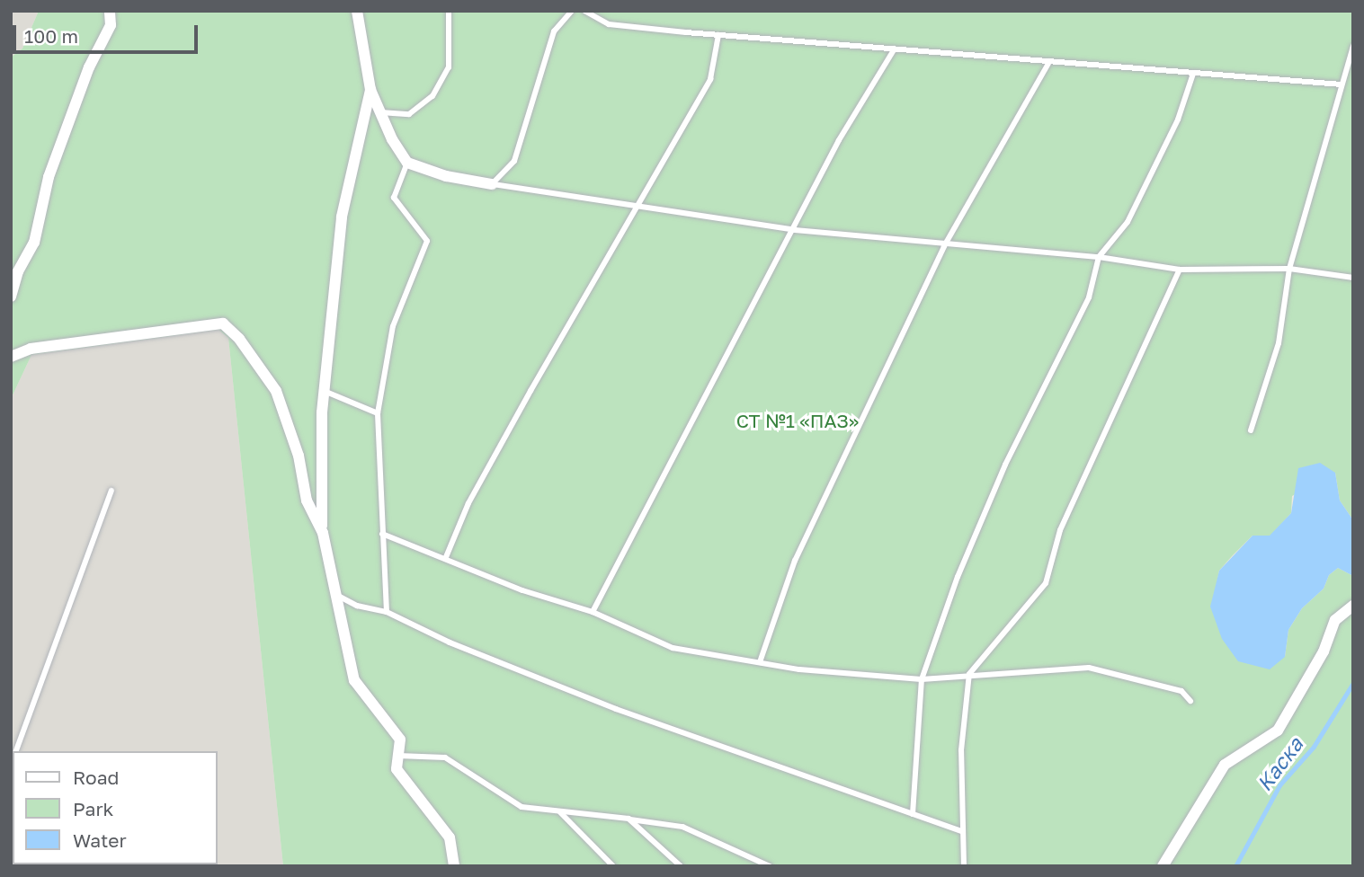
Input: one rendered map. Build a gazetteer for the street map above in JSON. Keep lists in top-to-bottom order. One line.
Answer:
{"water":["Каска"],"parks":["СТ №1 «ПАЗ»"],"legend":["Road","Park","Water"],"scale_bar":"100 m"}
